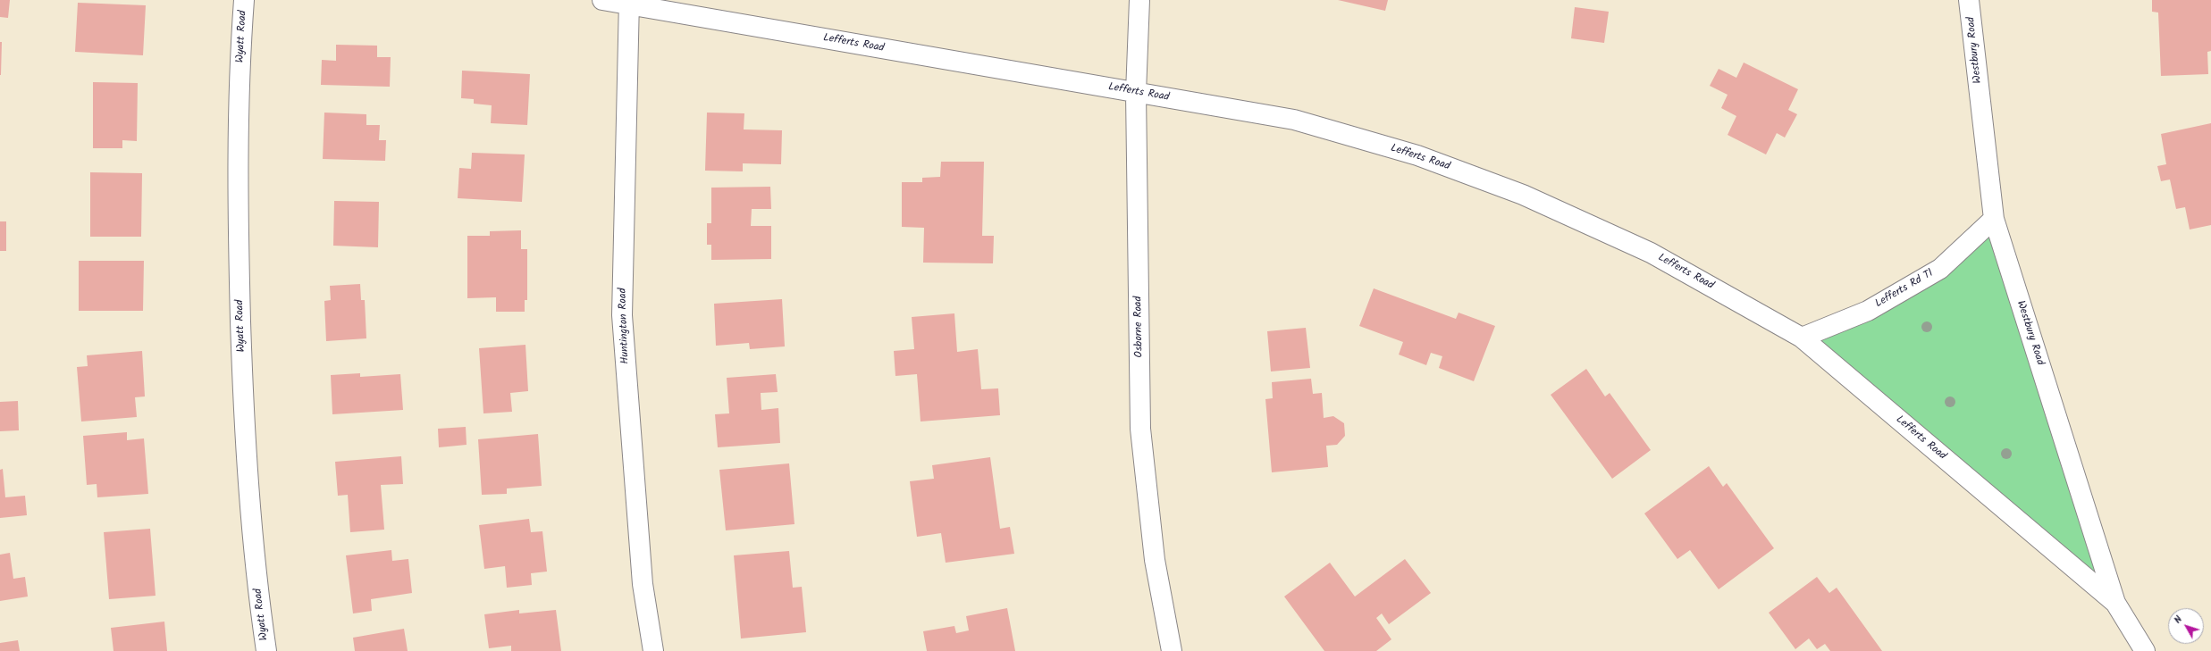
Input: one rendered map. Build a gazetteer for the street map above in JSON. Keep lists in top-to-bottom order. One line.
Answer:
{"streets":{"street":["Wyatt Road","Lefferts Road","Westbury Road","Lefferts Rd Tl","Huntington Road","Osborne Road"]},"crossings":[["Lefferts Road","Westbury Road"],["Lefferts Road","Lefferts Rd Tl"],["Lefferts Road","Huntington Road"],["Lefferts Road","Osborne Road"],["Westbury Road","Lefferts Rd Tl"]],"north":"top left"}
